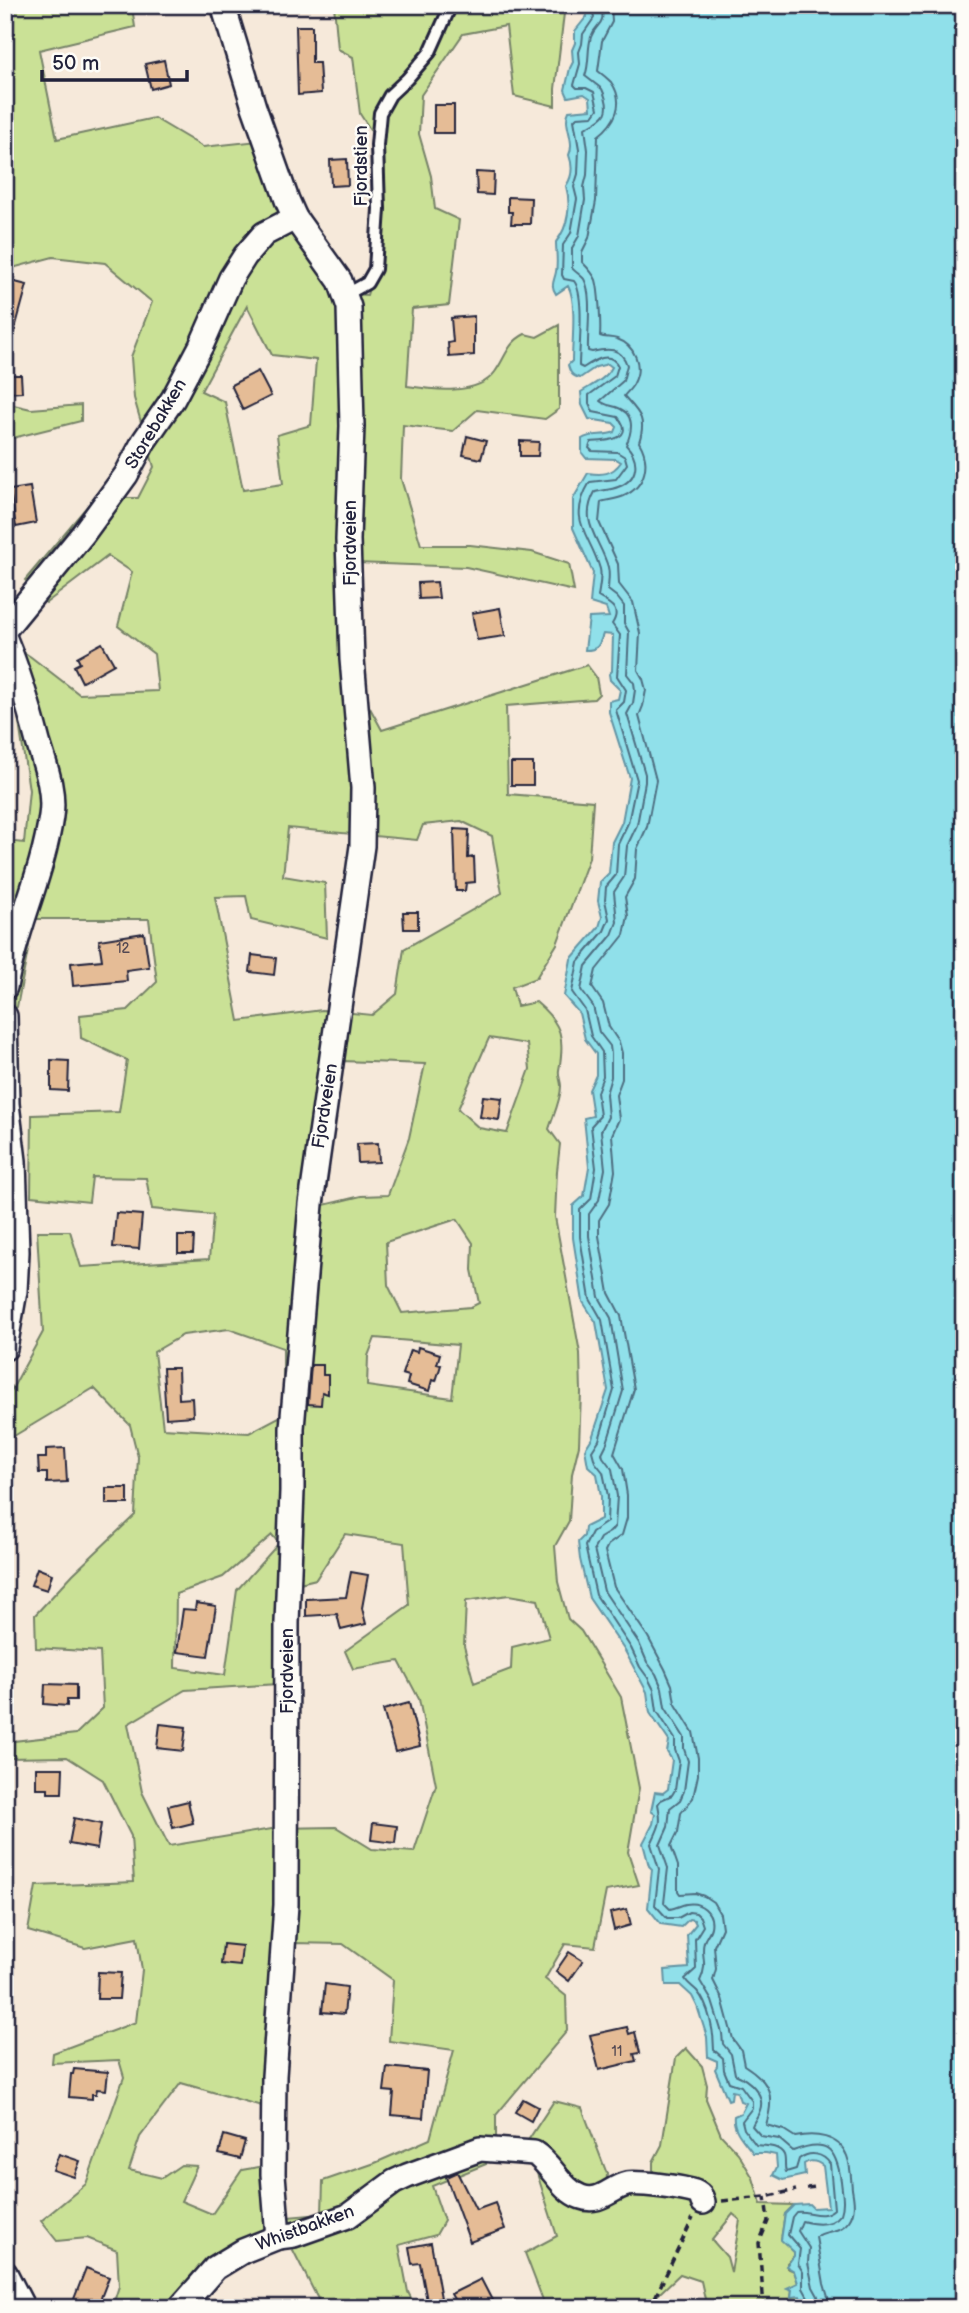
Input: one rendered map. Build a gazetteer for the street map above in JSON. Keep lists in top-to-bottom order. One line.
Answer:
{"streets":{"street":["Storebakken","Fjordveien","Whistbakken"],"lane":["Fjordstien"]},"crossings":[["Fjordstien","Fjordveien"],["Storebakken","Fjordveien"],["Fjordveien","Whistbakken"]],"house_numbers":["12","11"],"scale_bar":"50 m"}
